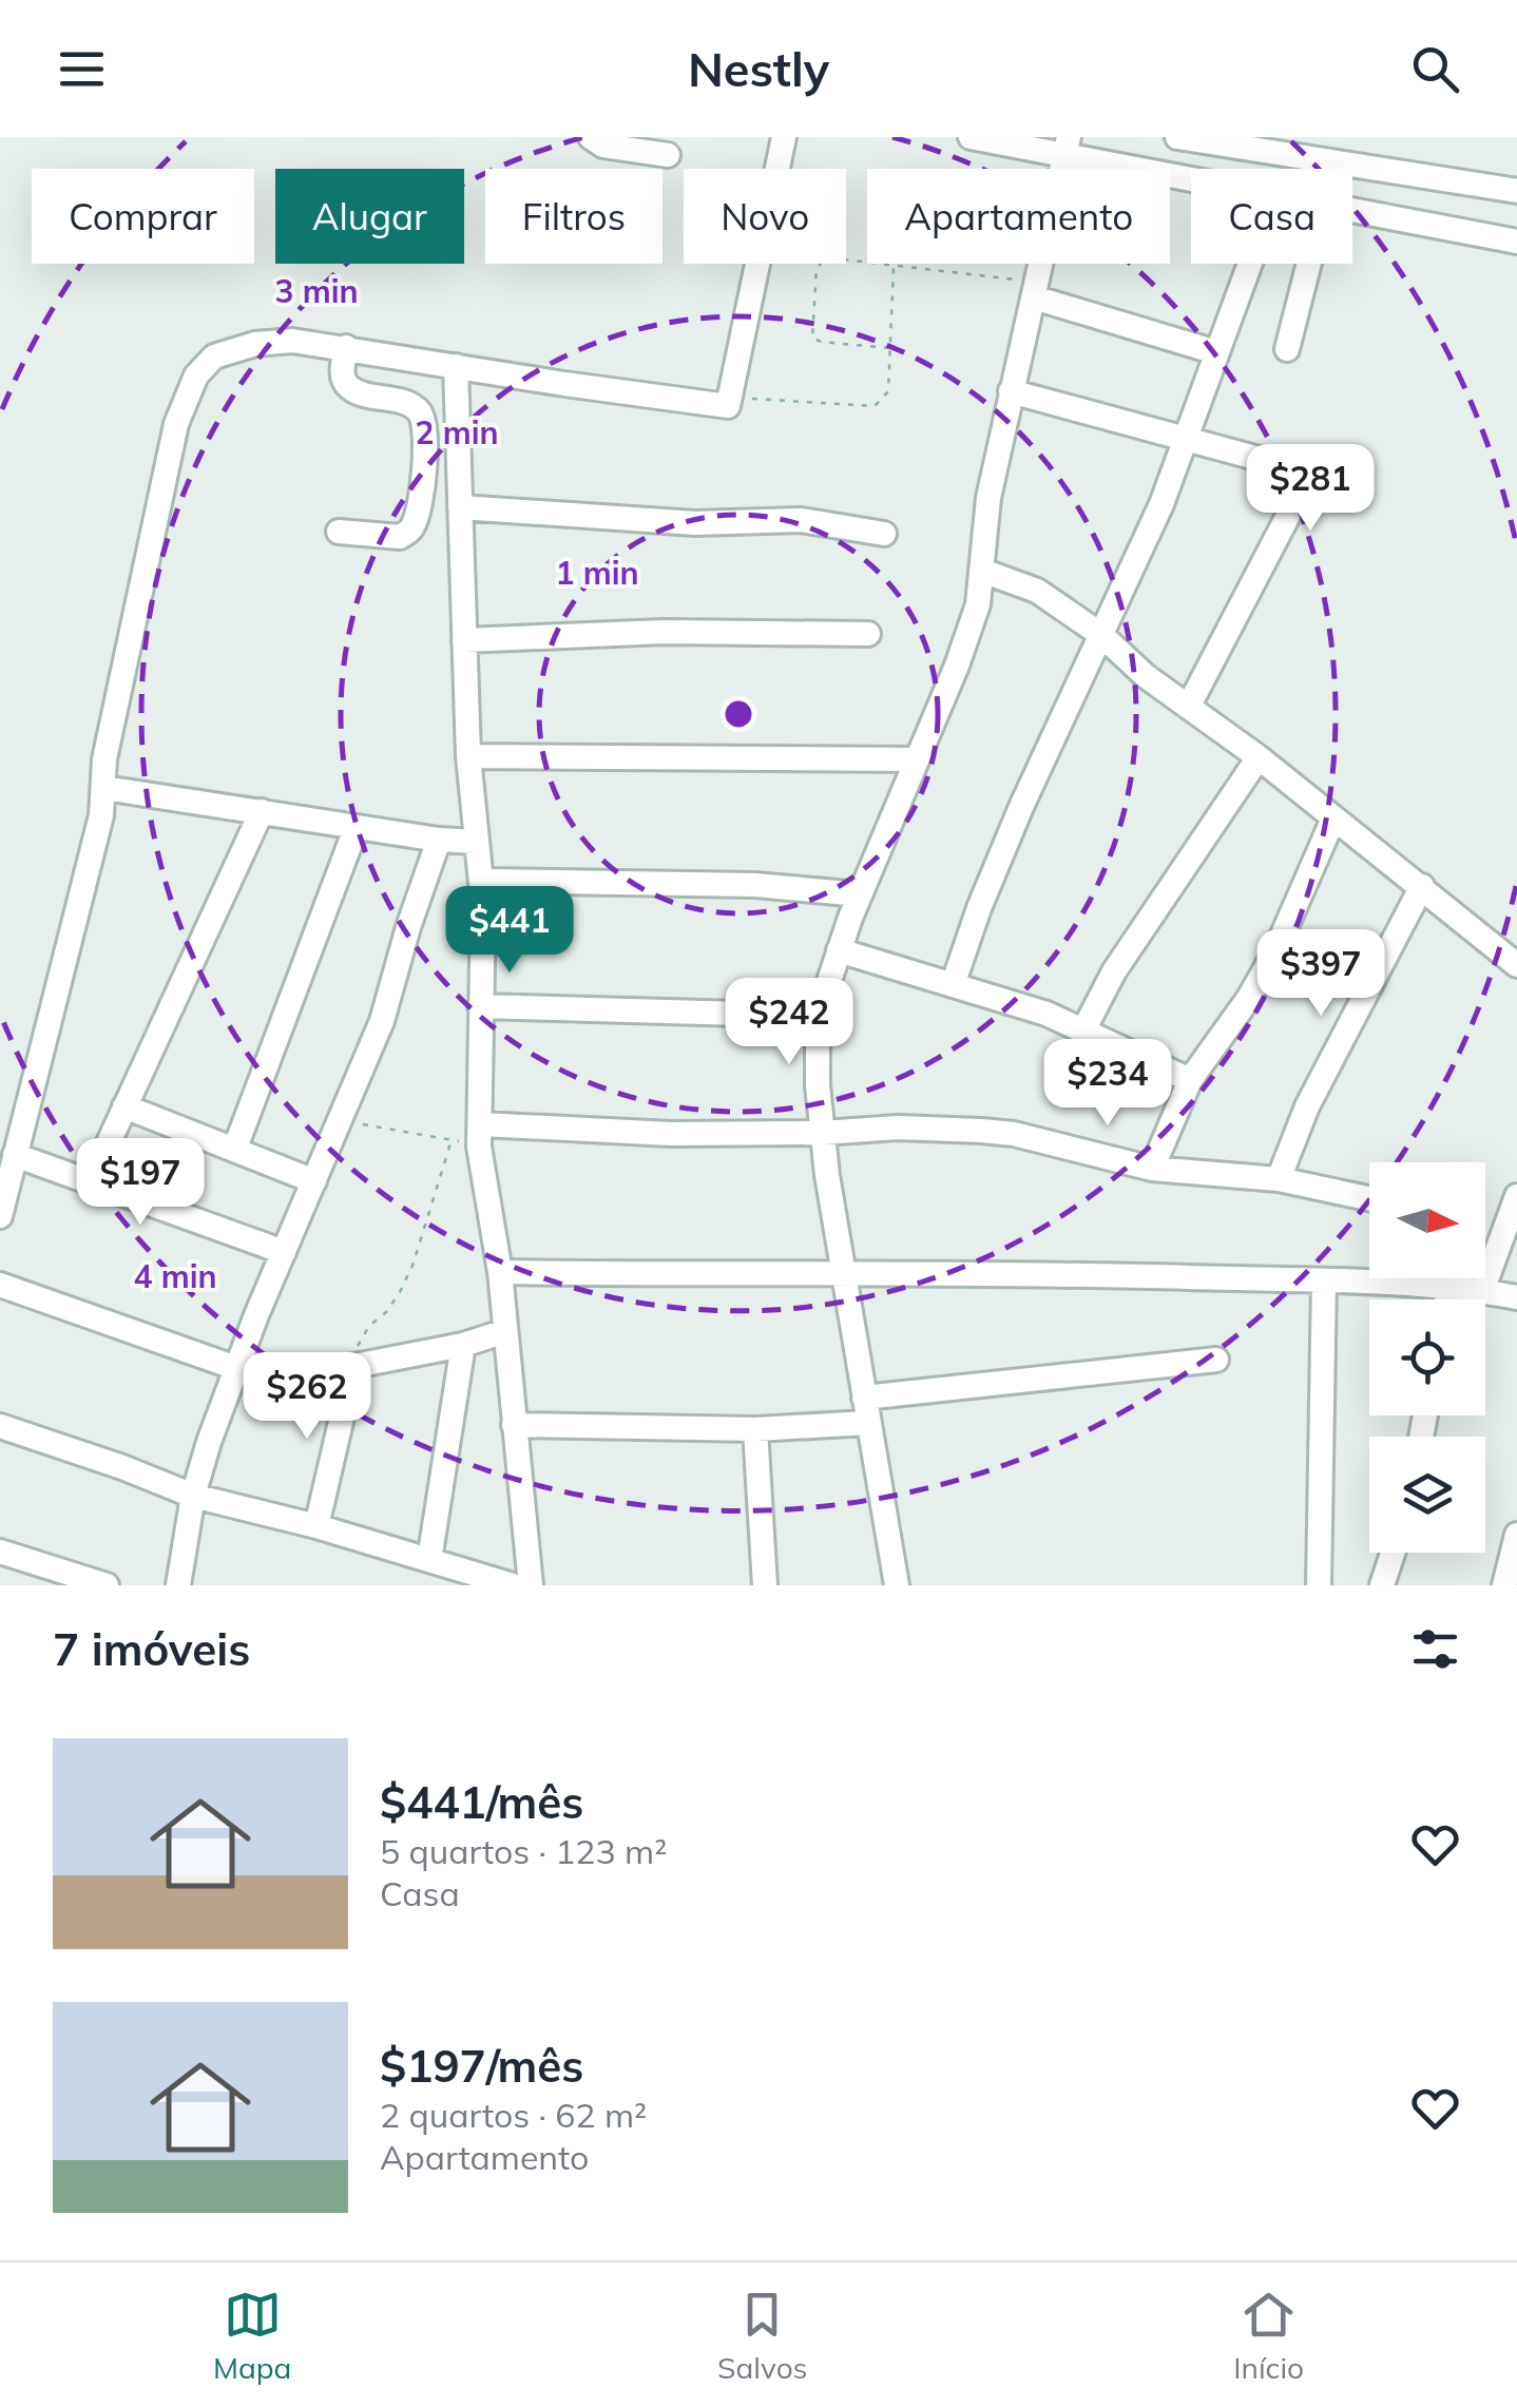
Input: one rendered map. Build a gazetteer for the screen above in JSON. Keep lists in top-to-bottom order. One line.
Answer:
{"north":"right","page":{"header":"Nestly","chip":["Comprar","Alugar","Filtros","Novo","Apartamento","Casa"],"price":["$281","$441","$397","$242","$234","$197","$262"],"heading":"7 imóveis","list":[{"name":"$441/mês","note":"5 quartos · 123 m² · Casa"},{"name":"$197/mês","note":"2 quartos · 62 m² · Apartamento"}],"tabs":["Mapa","Salvos","Início"]},"rings":["3 min","2 min","1 min","4 min"]}
